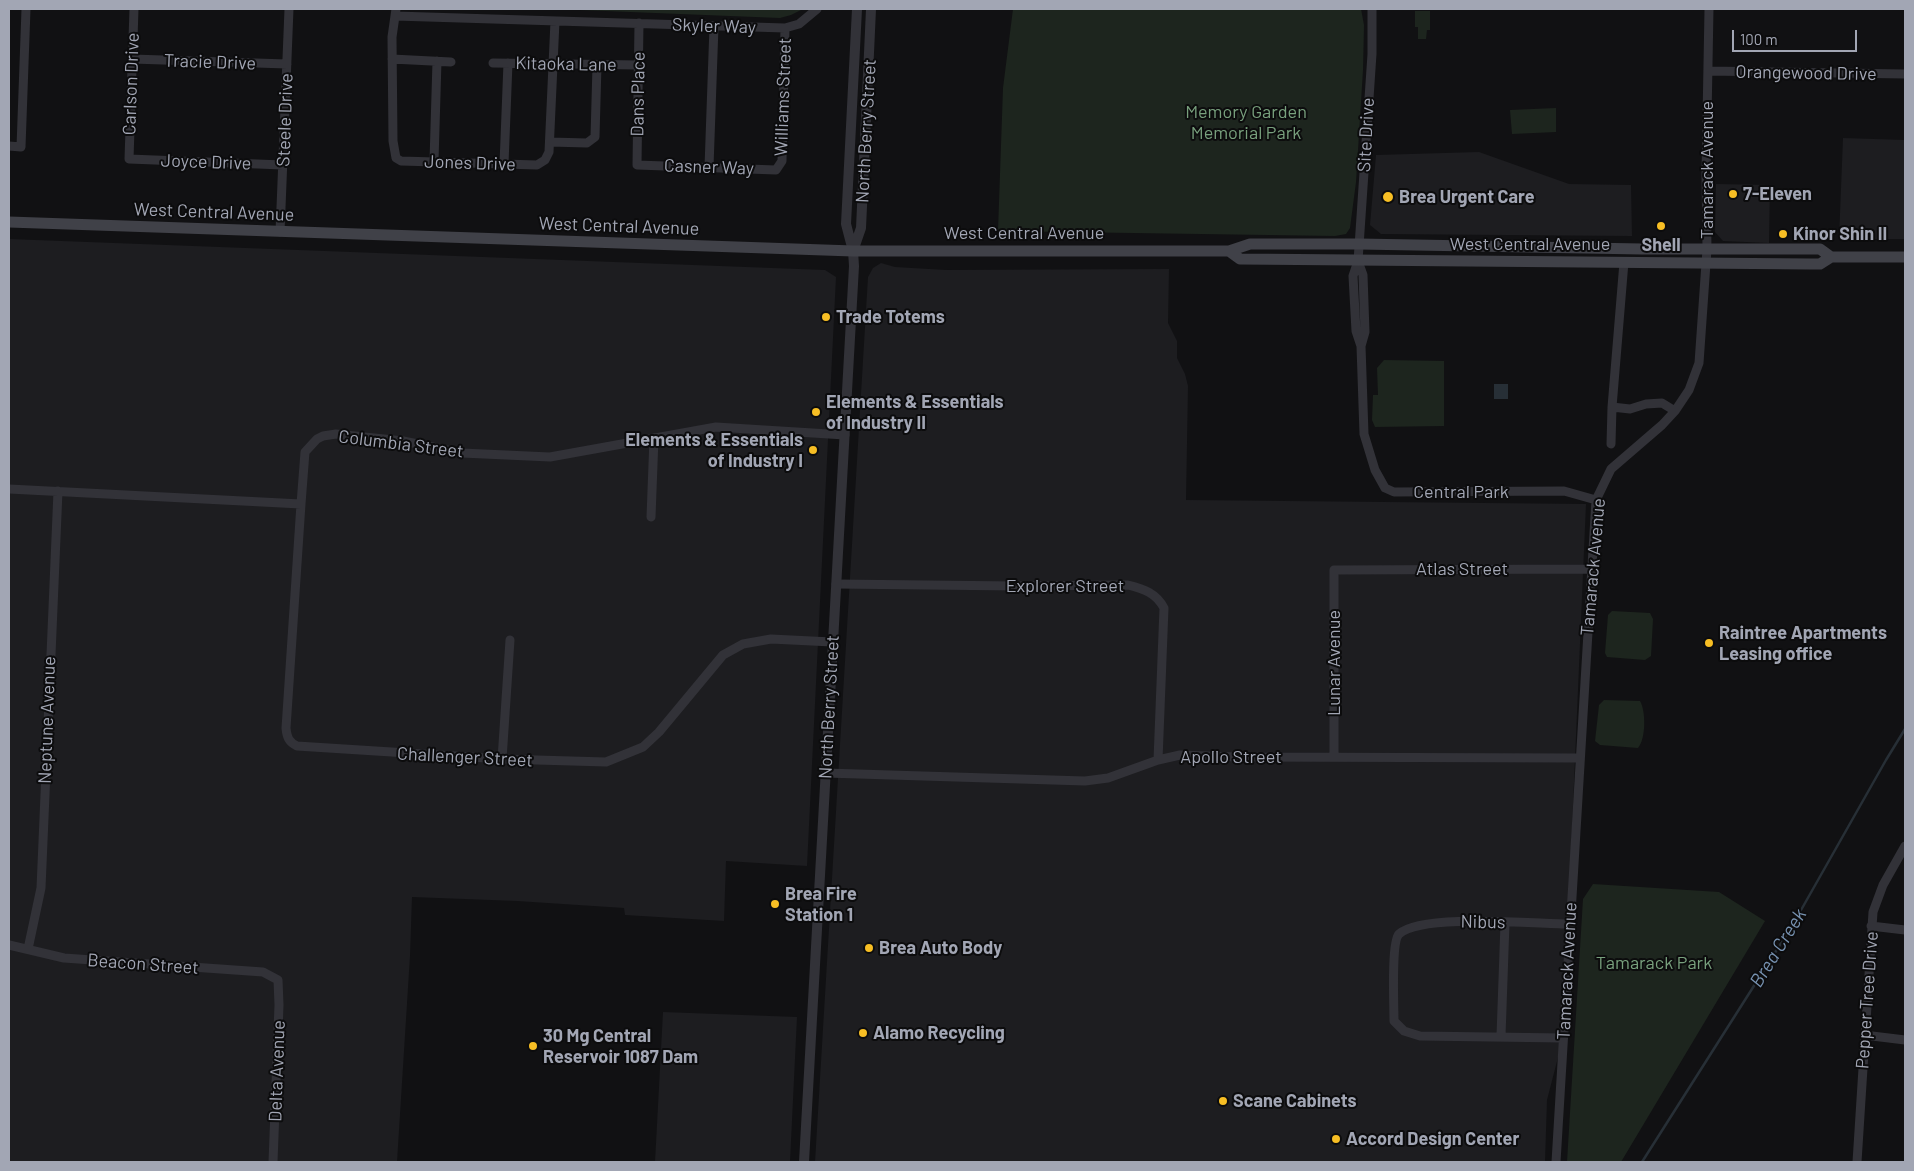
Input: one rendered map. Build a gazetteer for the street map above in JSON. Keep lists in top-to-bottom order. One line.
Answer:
{"streets":{"main road":["West Central Avenue"],"street":["Skyler Way","Tracie Drive","Kitaoka Lane","Orangewood Drive","Carlson Drive","Dans Place","Williams Street","Steele Drive","North Berry Street","Site Drive","Joyce Drive","Jones Drive","Casner Way","Tamarack Avenue","Columbia Street","Central Park","Atlas Street","Explorer Street","Lunar Avenue","Neptune Avenue","Challenger Street","Apollo Street","Nibus","Beacon Street","Pepper Tree Drive","Delta Avenue"]},"crossings":[["Skyler Way","Dans Place"],["Skyler Way","Williams Street"],["Tracie Drive","Carlson Drive"],["Tracie Drive","Steele Drive"],["Kitaoka Lane","Dans Place"],["Orangewood Drive","Tamarack Avenue"],["Carlson Drive","Joyce Drive"],["Dans Place","Casner Way"],["Williams Street","Casner Way"],["Steele Drive","Joyce Drive"],["Steele Drive","West Central Avenue"],["North Berry Street","West Central Avenue"],["North Berry Street","Columbia Street"],["North Berry Street","Explorer Street"],["North Berry Street","Challenger Street"],["North Berry Street","Apollo Street"],["Site Drive","West Central Avenue"],["Site Drive","Central Park"],["Tamarack Avenue","West Central Avenue"],["Tamarack Avenue","Central Park"],["Tamarack Avenue","Atlas Street"],["Tamarack Avenue","Apollo Street"],["Tamarack Avenue","Nibus"],["Columbia Street","Challenger Street"],["Atlas Street","Lunar Avenue"],["Explorer Street","Apollo Street"],["Lunar Avenue","Apollo Street"],["Neptune Avenue","Beacon Street"],["Beacon Street","Delta Avenue"]],"water":["Brea Creek"],"parks":["Memory Garden Memorial Park","Tamarack Park"],"places":["7-Eleven","Brea Urgent Care","Shell","Kinor Shin II","Trade Totems","Elements & Essentials of Industry II","Elements & Essentials of Industry I","Raintree Apartments Leasing office","Brea Fire Station 1","Brea Auto Body","Alamo Recycling","30 Mg Central Reservoir 1087 Dam","Scane Cabinets","Accord Design Center"],"scale_bar":"100 m"}
